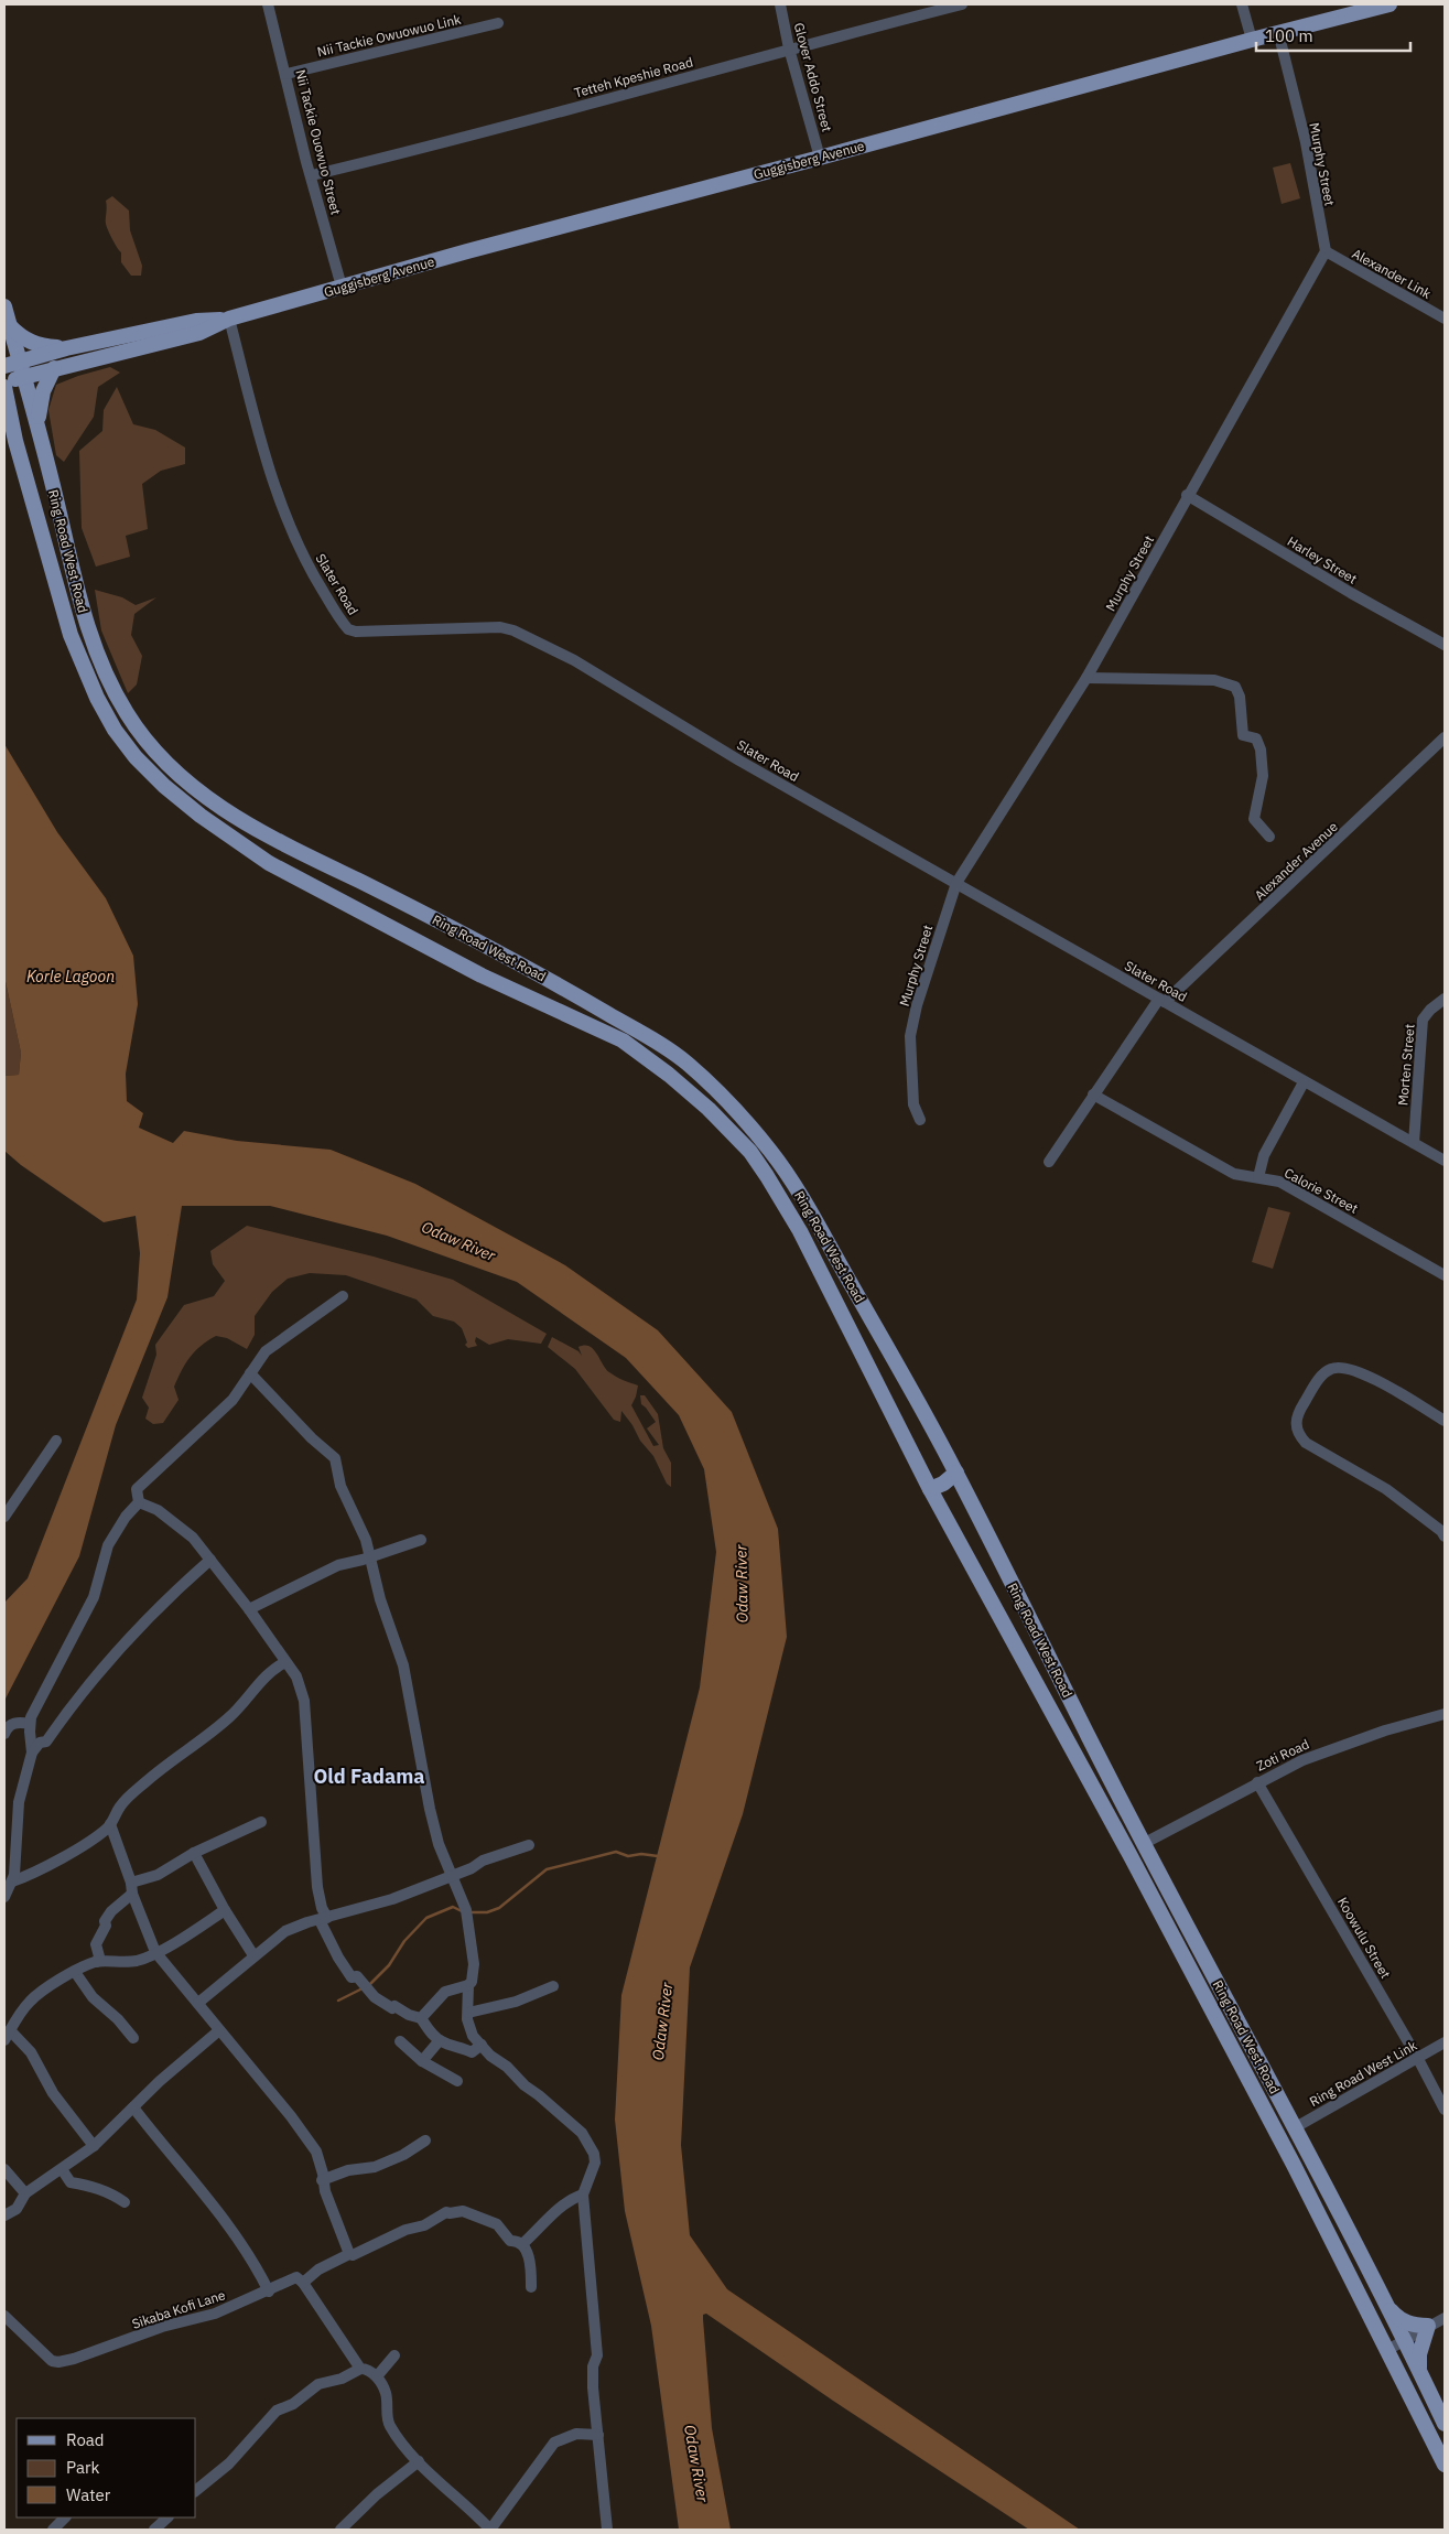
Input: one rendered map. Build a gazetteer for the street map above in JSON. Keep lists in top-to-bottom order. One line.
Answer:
{"streets":{"main road":["Guggisberg Avenue","Ring Road West Road"],"street":["Nii Tackie Owuowuo Link","Tetteh Kpeshie Road","Glover Addo Street","Nii Tackie Ouowuo Street","Murphy Street","Alexander Link","Harley Street","Slater Road","Alexander Avenue","Morten Street","Calorie Street","Zoti Road","Koowulu Street","Ring Road West Link","Sikaba Kofi Lane"]},"crossings":[["Nii Tackie Owuowuo Link","Nii Tackie Ouowuo Street"],["Tetteh Kpeshie Road","Glover Addo Street"],["Tetteh Kpeshie Road","Nii Tackie Ouowuo Street"],["Glover Addo Street","Guggisberg Avenue"],["Nii Tackie Ouowuo Street","Guggisberg Avenue"],["Guggisberg Avenue","Murphy Street"],["Guggisberg Avenue","Ring Road West Road"],["Guggisberg Avenue","Slater Road"],["Murphy Street","Alexander Link"],["Murphy Street","Harley Street"],["Murphy Street","Slater Road"],["Ring Road West Road","Zoti Road"],["Ring Road West Road","Ring Road West Link"],["Slater Road","Alexander Avenue"],["Slater Road","Morten Street"],["Alexander Avenue","Calorie Street"],["Zoti Road","Koowulu Street"],["Koowulu Street","Ring Road West Link"]],"districts":["Old Fadama"],"water":["Korle Lagoon","Odaw River"],"legend":["Road","Park","Water"],"scale_bar":"100 m"}
